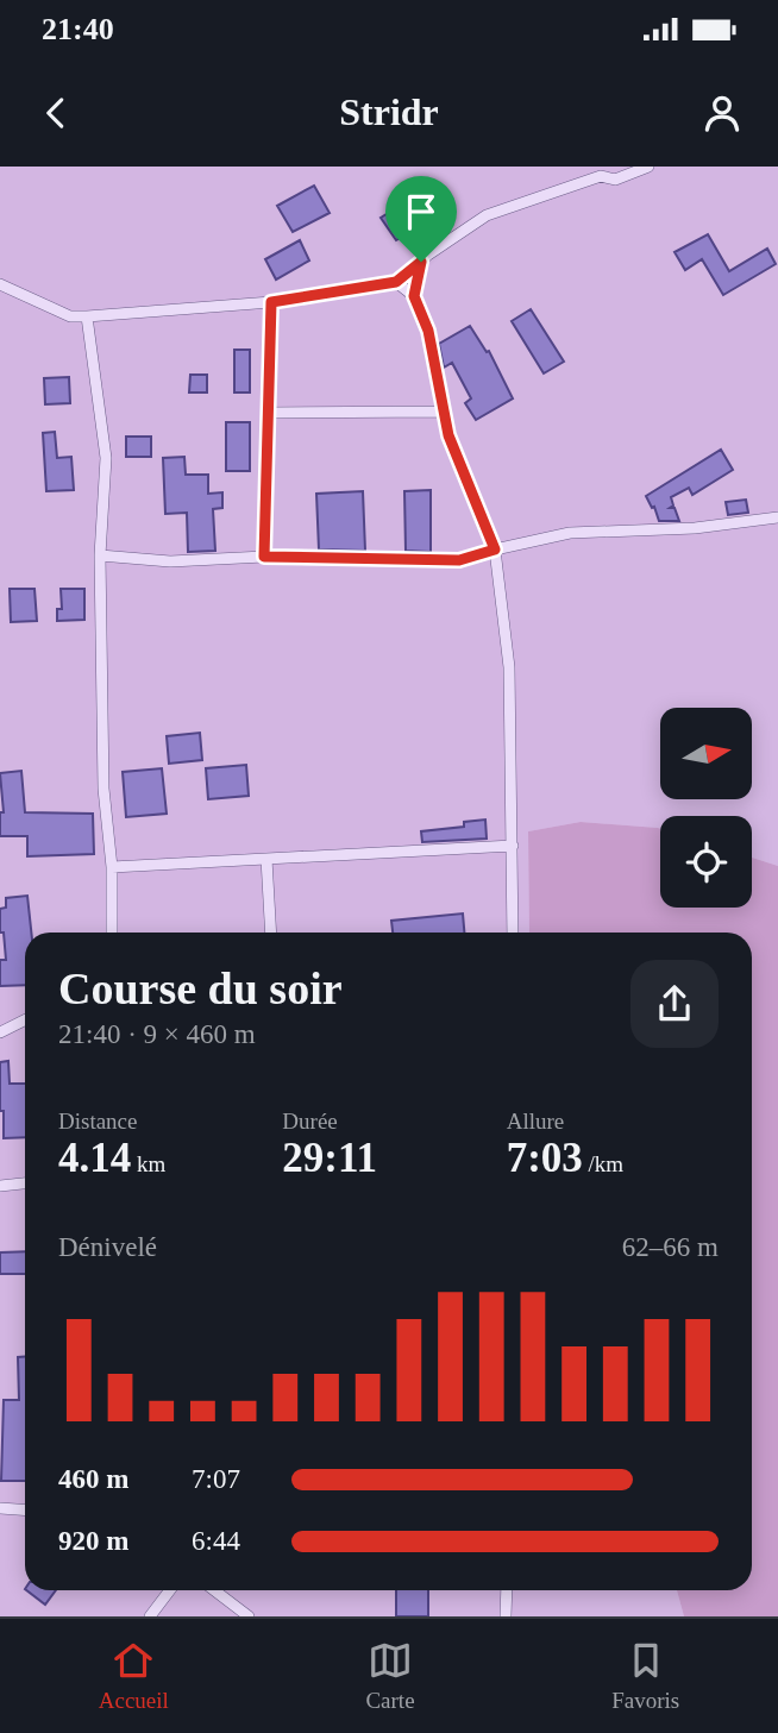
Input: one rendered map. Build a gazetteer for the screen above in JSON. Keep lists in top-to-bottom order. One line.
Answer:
{"north":"right","page":{"status":"21:40","header":"Stridr","heading":["Course du soir","21:40 · 9 × 460 m"],"stats":[["Distance","4.14 km"],["Durée","29:11"],["Allure","7:03 /km"]],"chart":["Dénivelé","62–66 m"],"list":[{"name":"460 m","note":"7:07"},{"name":"920 m","note":"6:44"}],"tabs":["Accueil","Carte","Favoris"]}}
